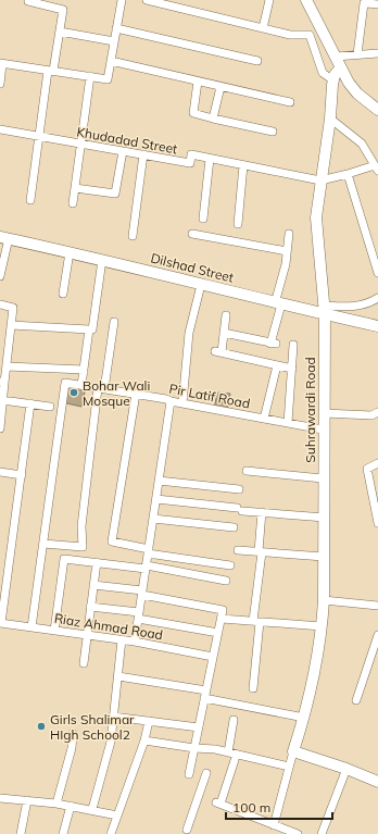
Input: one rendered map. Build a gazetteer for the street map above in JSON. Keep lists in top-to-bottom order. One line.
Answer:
{"streets":{"street":["Khudadad Street","Dilshad Street","Pir Latif Road","Suhrawardi Road","Riaz Ahmad Road"]},"crossings":[["Khudadad Street","Suhrawardi Road"],["Dilshad Street","Suhrawardi Road"],["Pir Latif Road","Suhrawardi Road"]],"places":["Bohar Wali Mosque","Girls Shalimar HIgh School2"],"scale_bar":"100 m"}
